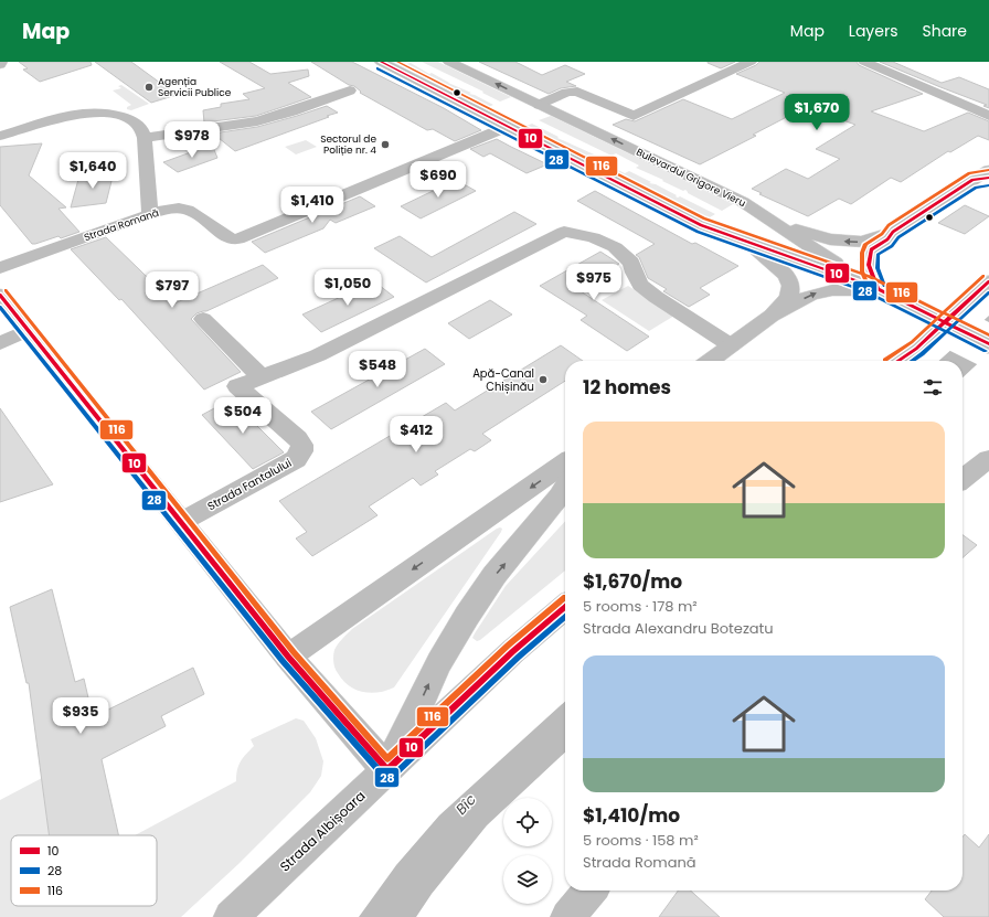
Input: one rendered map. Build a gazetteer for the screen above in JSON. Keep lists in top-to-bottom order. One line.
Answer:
{"streets":{"main road":["Bulevardul Grigore Vieru","Strada Romană","Strada Fantalului","Strada Albișoara"]},"water":["Bîc"],"places":["Agenția Servicii Publice","Sectorul de Poliție nr. 4","Apă-Canal Chișinău"],"lines":["transit line 10","transit line 116","transit line 28"],"legend":["10","28","116"],"page":{"header":"Map","nav":["Map","Layers","Share"],"price":["$1,670","$978","$1,640","$690","$1,410","$975","$1,050","$797","$548","$504","$412","$935"],"heading":"12 homes","list":[{"name":"$1,670/mo","note":"5 rooms · 178 m² · Strada Alexandru Botezatu"},{"name":"$1,410/mo","note":"5 rooms · 158 m² · Strada Romană"}]}}
